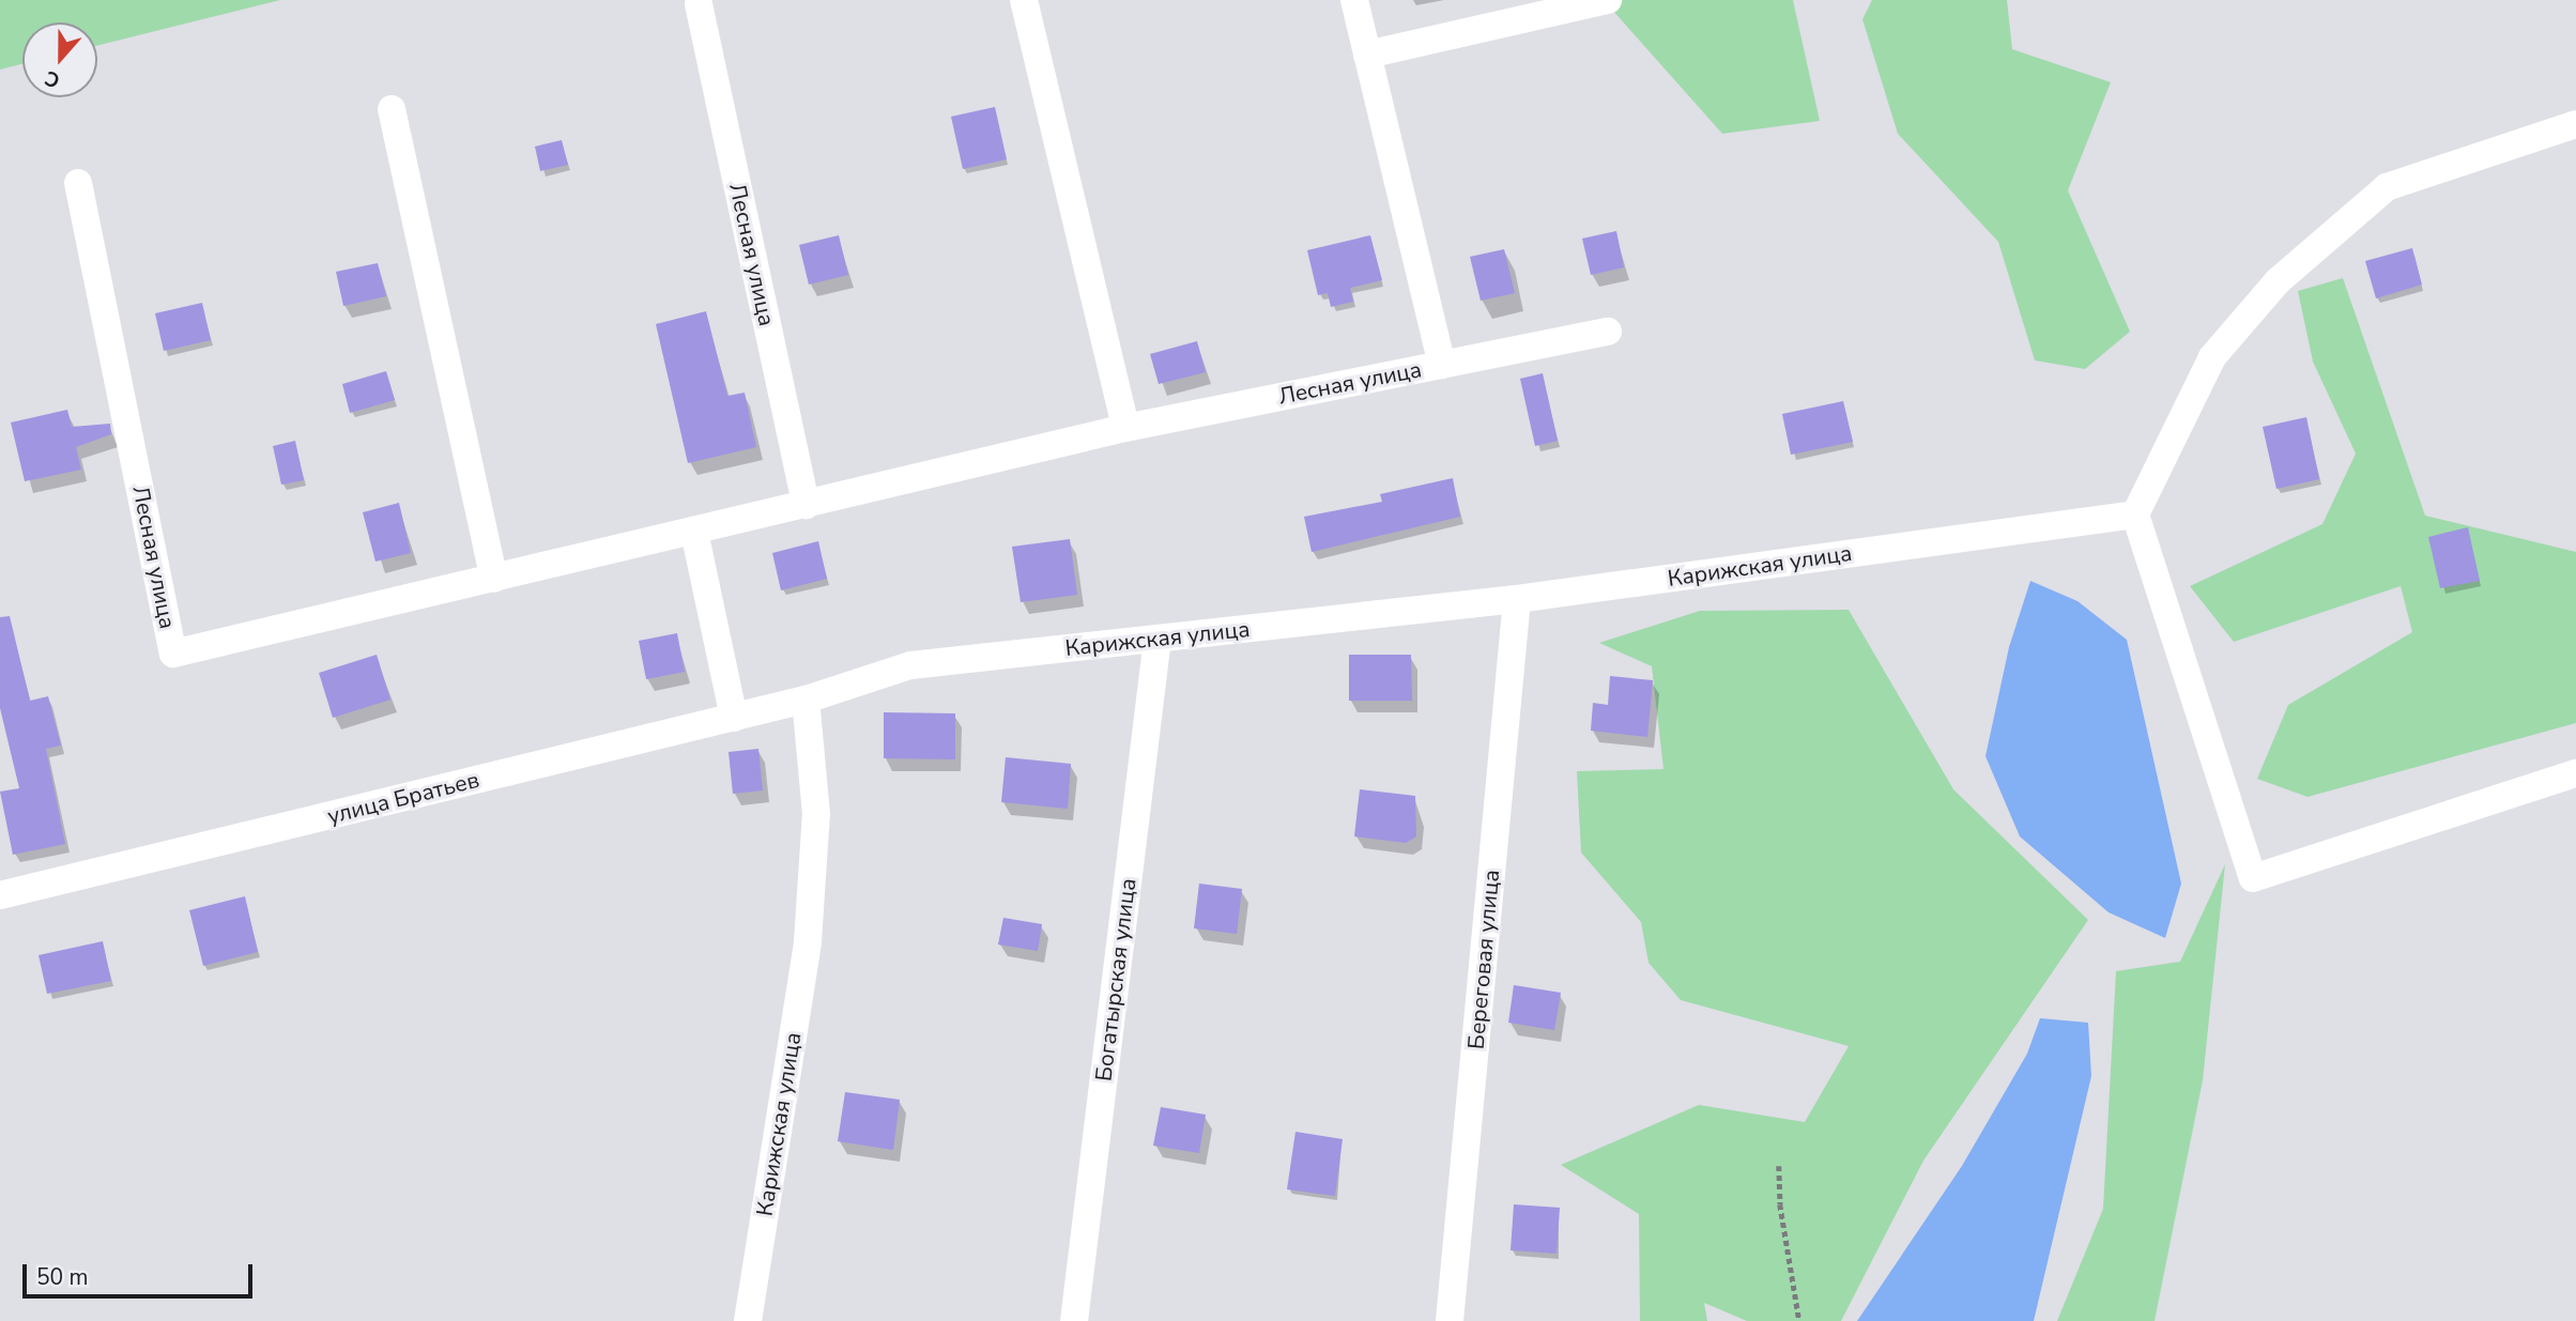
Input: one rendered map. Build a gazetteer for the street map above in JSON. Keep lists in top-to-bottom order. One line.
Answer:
{"streets":{"street":["Лесная улица","Карижская улица","улица Братьев","Береговая улица","Богатырская улица"]},"crossings":[["Карижская улица","улица Братьев"],["Карижская улица","Береговая улица"],["Карижская улица","Богатырская улица"]],"scale_bar":"50 m","north":"bottom"}
